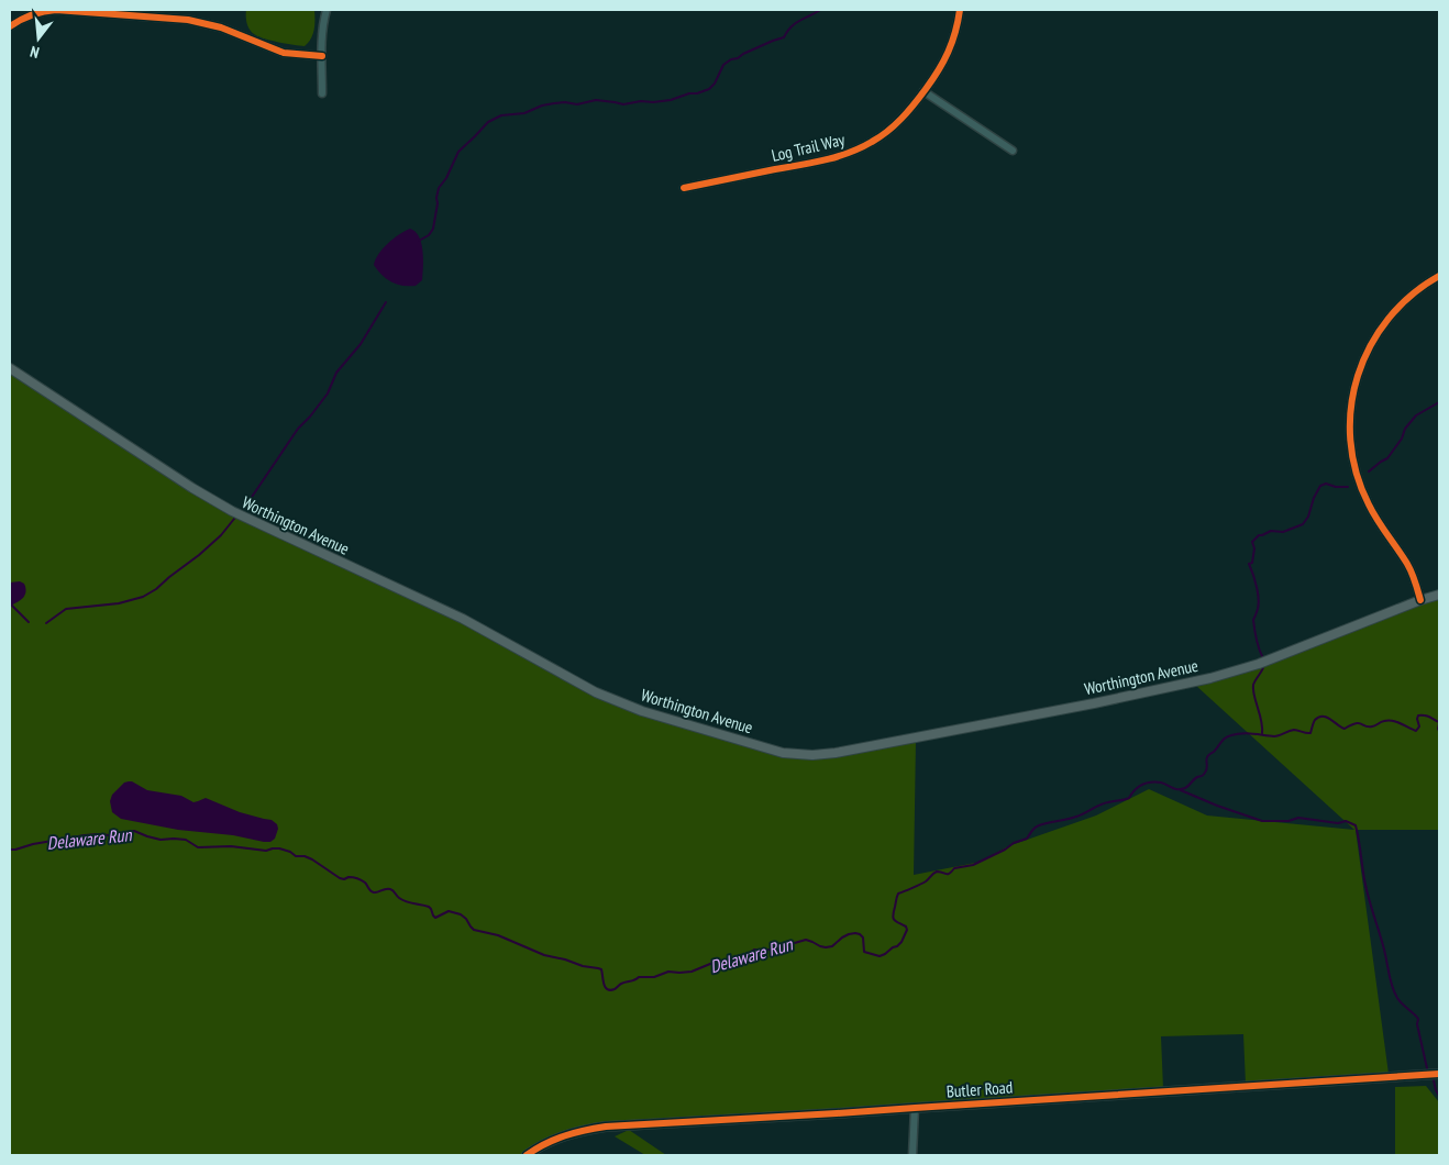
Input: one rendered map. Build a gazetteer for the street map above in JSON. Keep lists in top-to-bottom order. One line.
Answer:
{"streets":{"main road":["Worthington Avenue","Butler Road"],"street":["Log Trail Way"]},"water":["Delaware Run"],"north":"bottom"}
